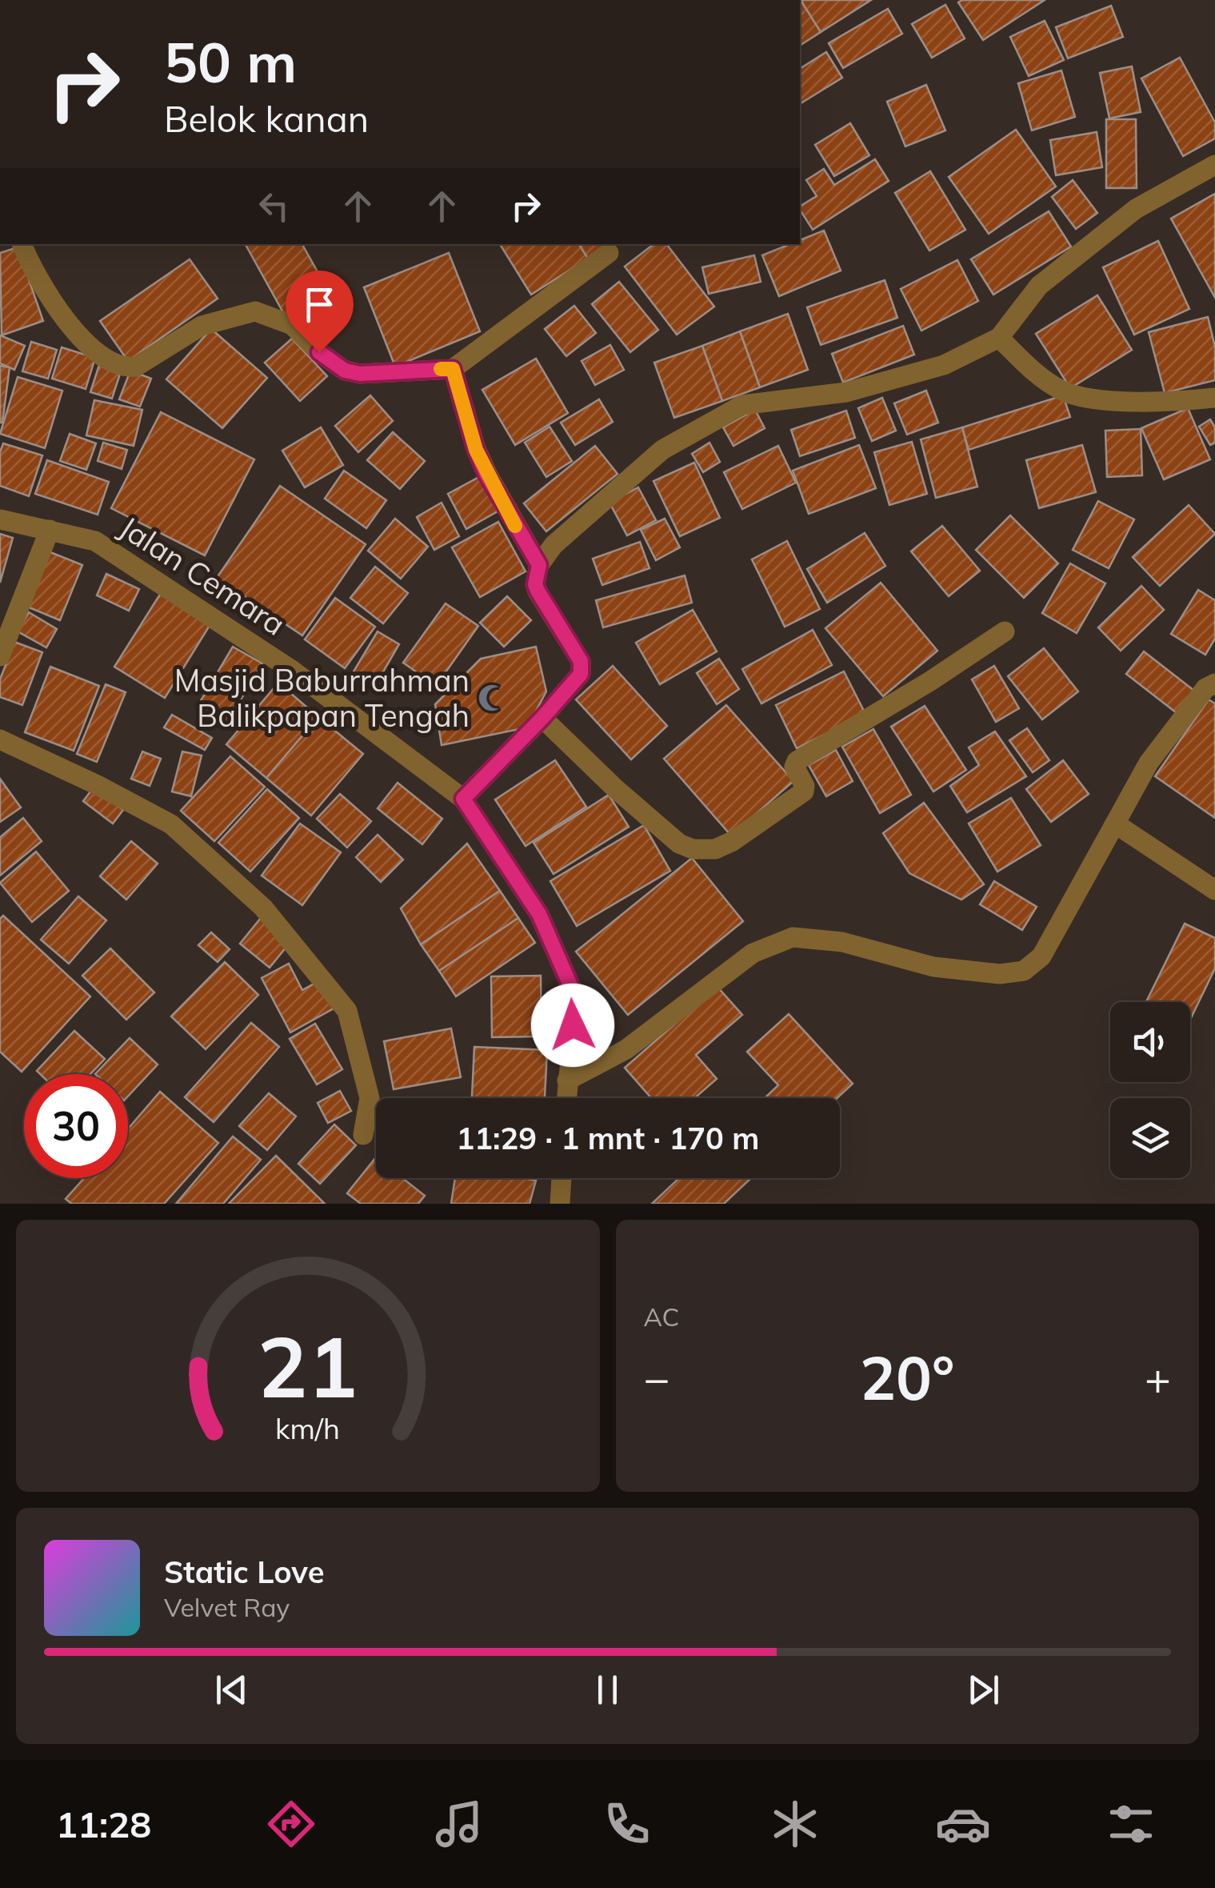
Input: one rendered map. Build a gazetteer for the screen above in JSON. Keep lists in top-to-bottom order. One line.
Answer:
{"streets":{"street":["Jalan Cemara"]},"places":{"mosque":["Masjid Baburrahman Balikpapan Tengah"]},"page":{"turn":["50 m","Belok kanan"],"limit":"30","trip":"11:29 · 1 mnt · 170 m","tile":"AC","heat":["−","20°","+"],"song":["Static Love","Velvet Ray"],"tabs":"11:28","gauge":["21","km/h"]}}
